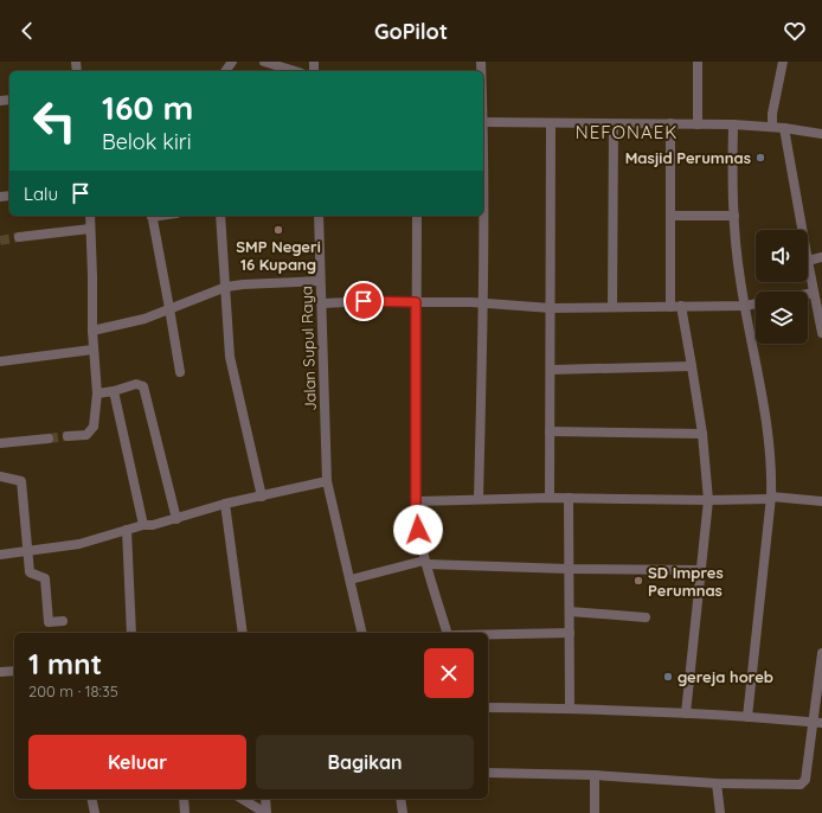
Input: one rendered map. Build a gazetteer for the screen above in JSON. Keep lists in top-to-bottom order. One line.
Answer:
{"streets":{"street":["Jalan Supul Raya"]},"districts":["NEFONAEK"],"places":["Masjid Perumnas","SMP Negeri 16 Kupang","SD Impres Perumnas","gereja horeb"],"page":{"header":"GoPilot","turn":["160 m","Belok kiri"],"then":"Lalu","heading":["1 mnt","200 m · 18:35"],"buttons":["Keluar","Bagikan"]}}
